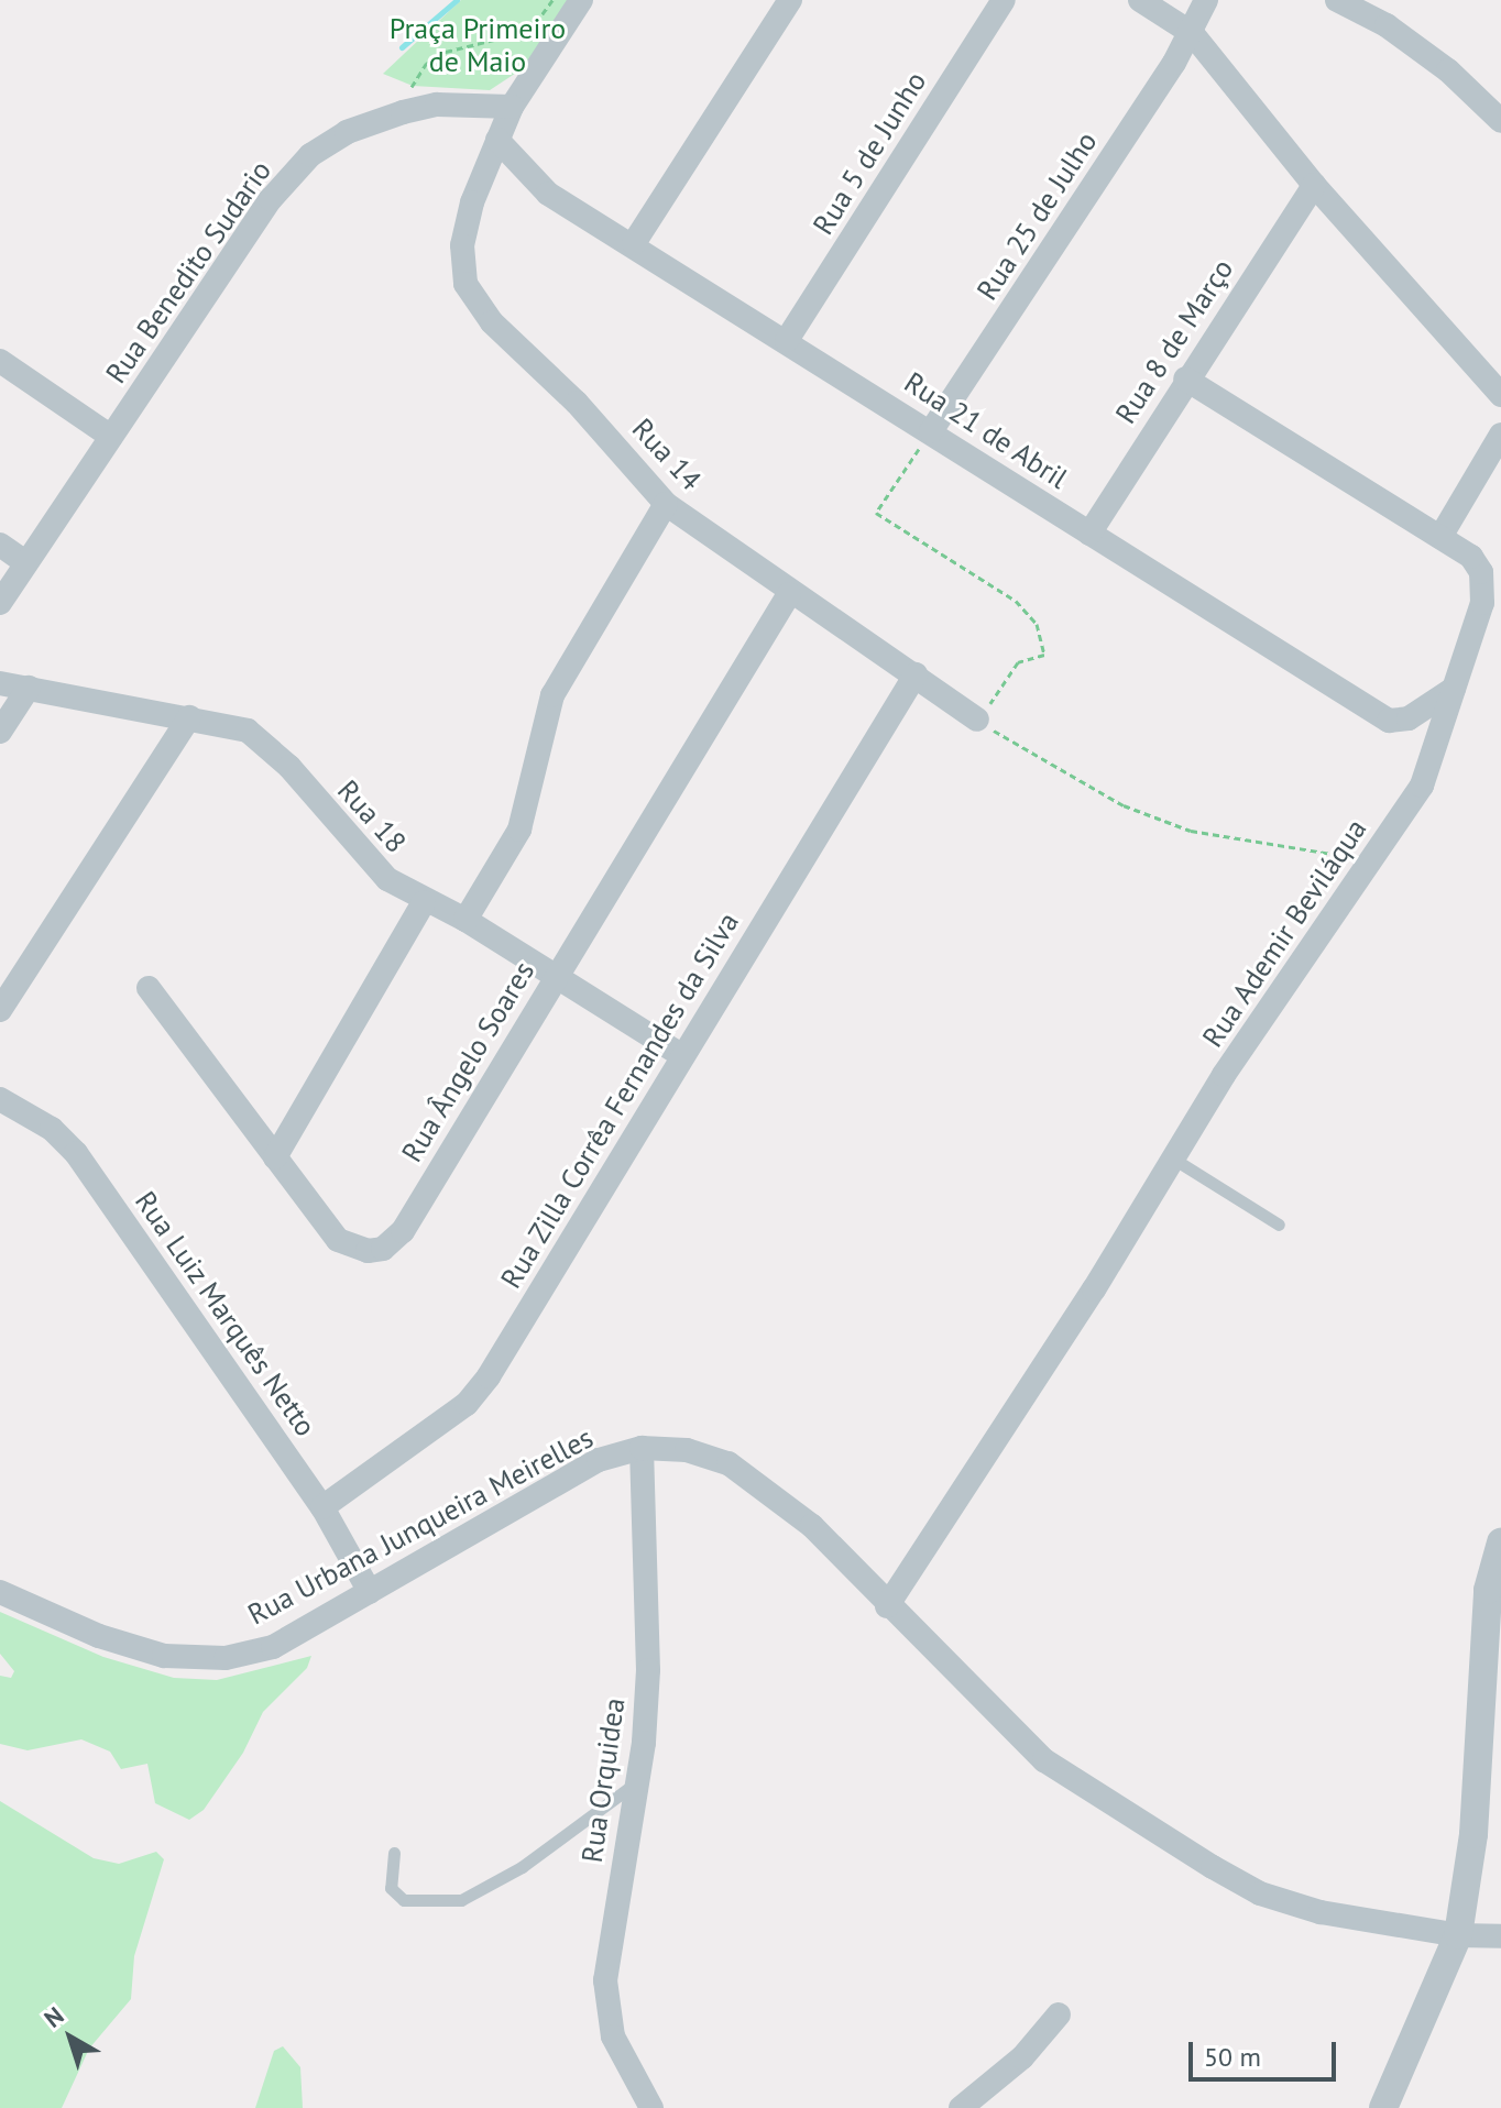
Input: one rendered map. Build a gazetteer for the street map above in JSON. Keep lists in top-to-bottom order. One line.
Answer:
{"streets":{"street":["Rua 5 de Junho","Rua 25 de Julho","Rua Benedito Sudario","Rua 8 de Março","Rua 21 de Abril","Rua 14","Rua 18","Rua Ademir Beviláqua","Rua Ângelo Soares","Rua Zilla Corrêa Fernandes da Silva","Rua Luiz Marquês Netto","Rua Urbana Junqueira Meirelles","Rua Orquidea"]},"crossings":[["Rua 5 de Junho","Rua 21 de Abril"],["Rua 25 de Julho","Rua 21 de Abril"],["Rua Benedito Sudario","Rua 14"],["Rua 8 de Março","Rua 21 de Abril"],["Rua 8 de Março","Rua Ademir Beviláqua"],["Rua 21 de Abril","Rua 14"],["Rua 21 de Abril","Rua Ademir Beviláqua"],["Rua 14","Rua Ângelo Soares"],["Rua 14","Rua Zilla Corrêa Fernandes da Silva"],["Rua 18","Rua Ângelo Soares"],["Rua 18","Rua Zilla Corrêa Fernandes da Silva"],["Rua Ademir Beviláqua","Rua Urbana Junqueira Meirelles"],["Rua Zilla Corrêa Fernandes da Silva","Rua Luiz Marquês Netto"],["Rua Luiz Marquês Netto","Rua Urbana Junqueira Meirelles"],["Rua Urbana Junqueira Meirelles","Rua Orquidea"]],"parks":["Praça Primeiro de Maio"],"scale_bar":"50 m","north":"top left"}
